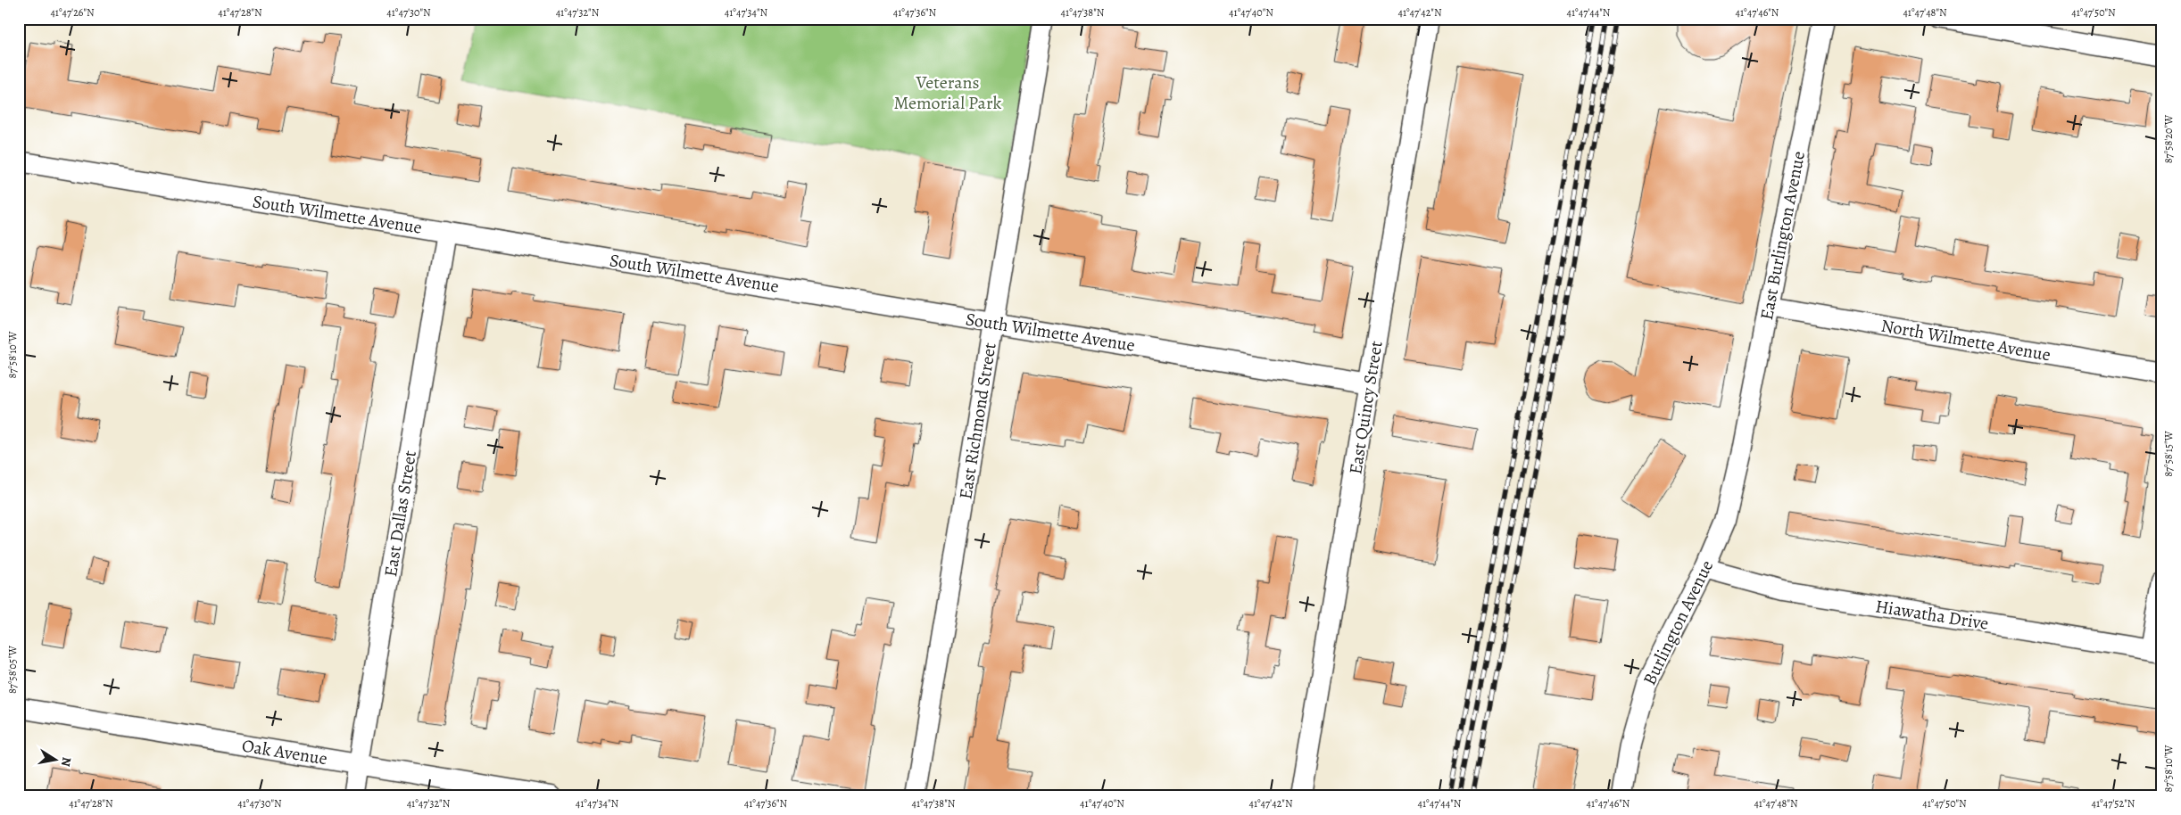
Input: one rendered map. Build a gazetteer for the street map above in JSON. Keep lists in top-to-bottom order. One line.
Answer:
{"streets":{"street":["South Wilmette Avenue","East Burlington Avenue","North Wilmette Avenue","East Quincy Street","East Richmond Street","East Dallas Street","Hiawatha Drive","Burlington Avenue","Oak Avenue"]},"crossings":[["South Wilmette Avenue","East Quincy Street"],["South Wilmette Avenue","East Richmond Street"],["South Wilmette Avenue","East Dallas Street"],["East Burlington Avenue","North Wilmette Avenue"],["East Burlington Avenue","Burlington Avenue"],["East Dallas Street","Oak Avenue"],["Hiawatha Drive","Burlington Avenue"]],"parks":["Veterans Memorial Park"],"north":"right","coordinates":["41°47'26\"N","41°47'28\"N","41°47'30\"N","41°47'32\"N","41°47'34\"N","41°47'36\"N","41°47'38\"N","41°47'40\"N","41°47'42\"N","41°47'44\"N","41°47'46\"N","41°47'48\"N","41°47'50\"N","87°58'20\"W","87°58'10\"W","87°58'15\"W","87°58'05\"W","41°47'52\"N"]}
